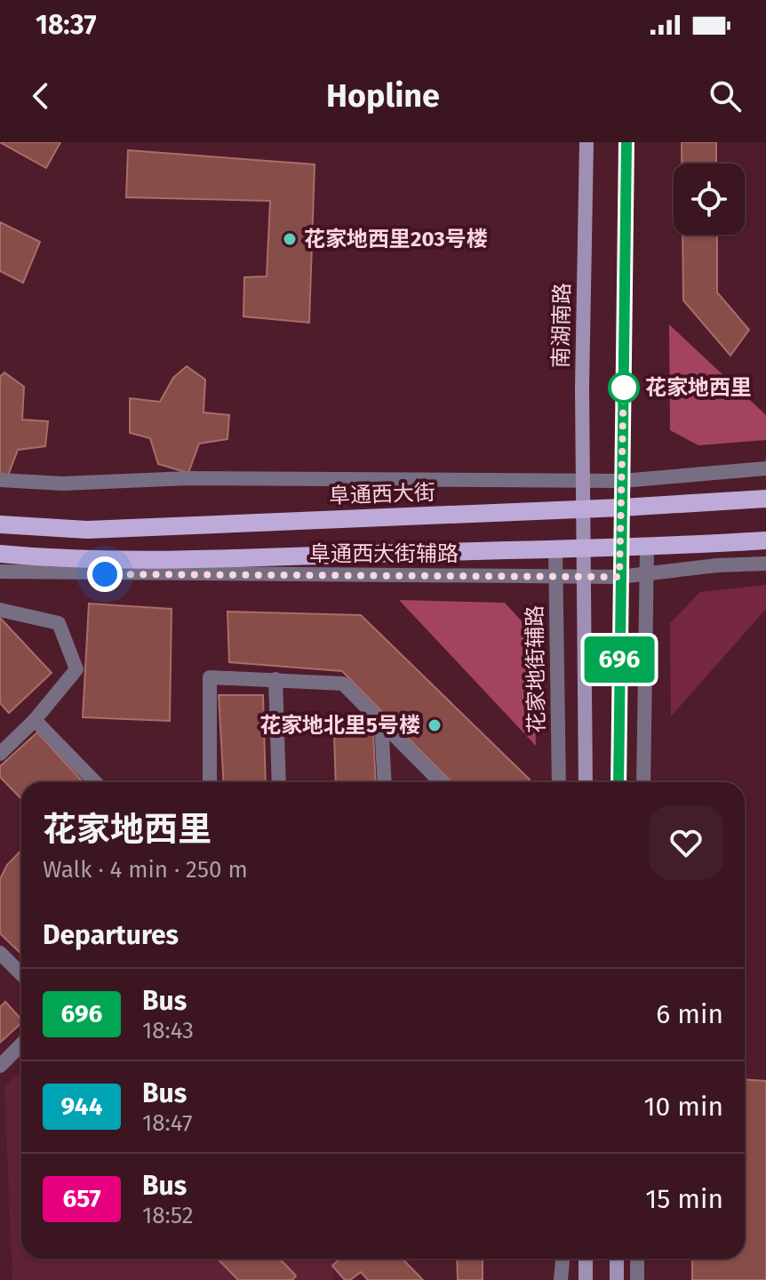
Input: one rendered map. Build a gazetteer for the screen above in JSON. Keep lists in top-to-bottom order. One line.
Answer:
{"streets":{"main road":["阜通西大街"],"street":["南湖南路","阜通西大街辅路","花家地街辅路"]},"crossings":[["南湖南路","阜通西大街"],["南湖南路","阜通西大街辅路"],["阜通西大街辅路","花家地街辅路"]],"places":["花家地西里203号楼","花家地西里","花家地北里5号楼"],"lines":["bus line 696"],"page":{"status":"18:37","header":"Hopline","on_map":"696","heading":[["花家地西里","Walk · 4 min · 250 m"],"Departures"],"list":[{"mark":"696","name":"Bus","note":"18:43","value":"6 min"},{"mark":"944","name":"Bus","note":"18:47","value":"10 min"},{"mark":"657","name":"Bus","note":"18:52","value":"15 min"}]}}
